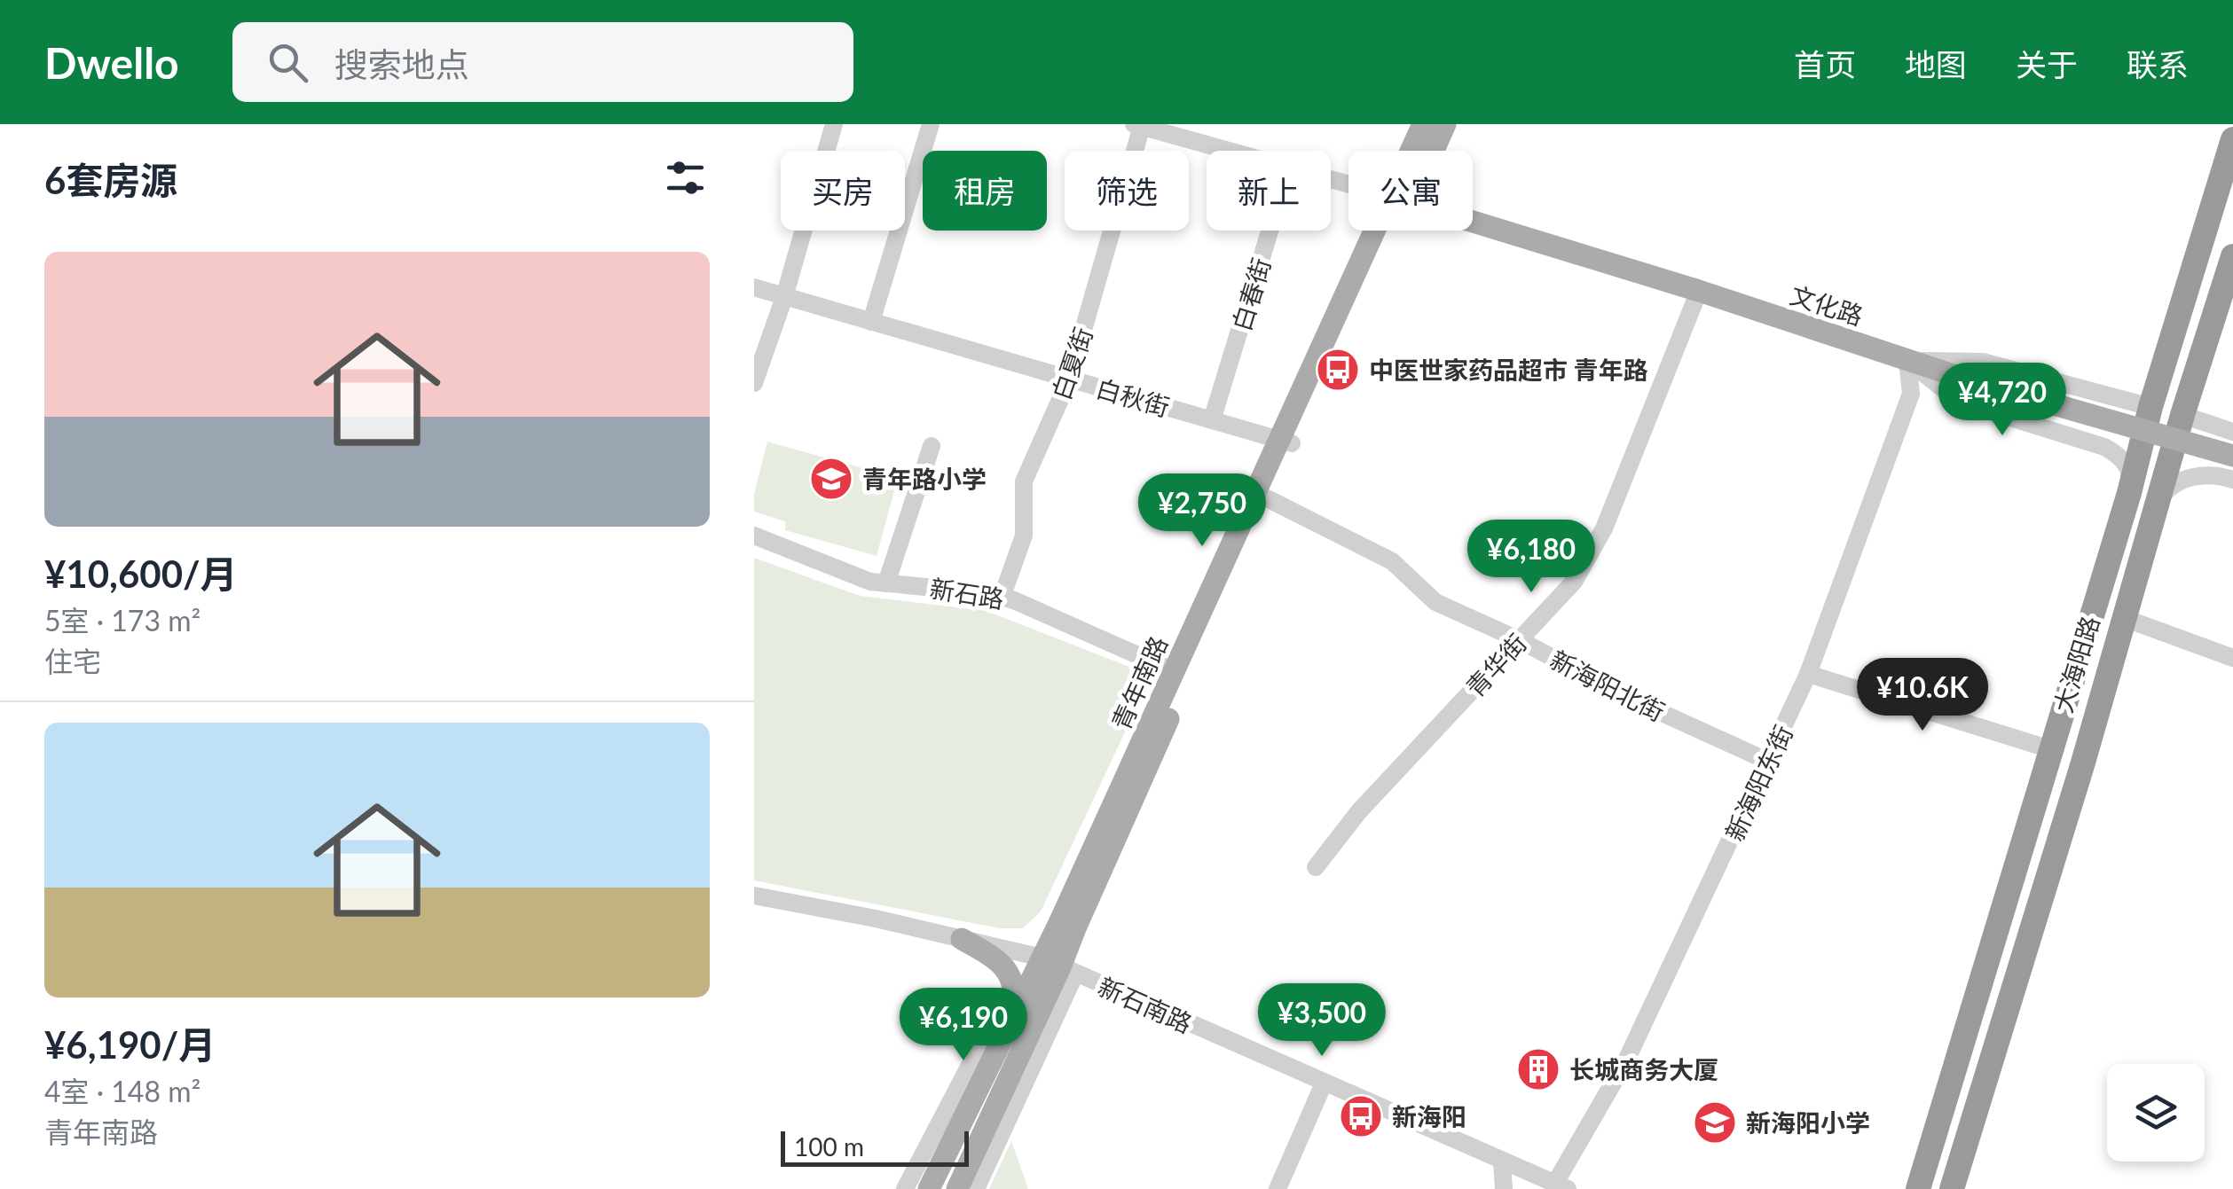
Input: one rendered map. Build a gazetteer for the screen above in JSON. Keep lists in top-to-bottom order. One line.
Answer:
{"streets":{"highway":["大海阳路"],"main road":["文化路","青年南路"],"street":["白春街","白夏街","白秋街","新石路","青华街","新海阳北街","新海阳东街","新石南路"]},"crossings":[["白春街","白秋街"],["文化路","青华街"],["文化路","新海阳东街"],["白夏街","白秋街"],["白夏街","新石路"],["白秋街","青年南路"],["新石路","青年南路"],["青华街","新海阳北街"],["青年南路","新海阳北街"],["青年南路","新石南路"],["新海阳北街","新海阳东街"],["新海阳东街","新石南路"]],"places":{"bus stop":["中医世家药品超市 青年路","新海阳"],"school or university":["青年路小学","新海阳小学"],"building":["长城商务大厦"]},"scale_bar":"100 m","page":{"header":"Dwello","search":"搜索地点","nav":["首页","地图","关于","联系"],"heading":"6套房源","chip":["买房","租房","筛选","新上","公寓"],"list":[{"name":"¥10,600/月","note":"5室 · 173 m² · 住宅"},{"name":"¥6,190/月","note":"4室 · 148 m² · 青年南路"}],"price":["¥4,720","¥2,750","¥6,180","¥10.6K","¥3,500","¥6,190"],"scale":"100 m"}}
